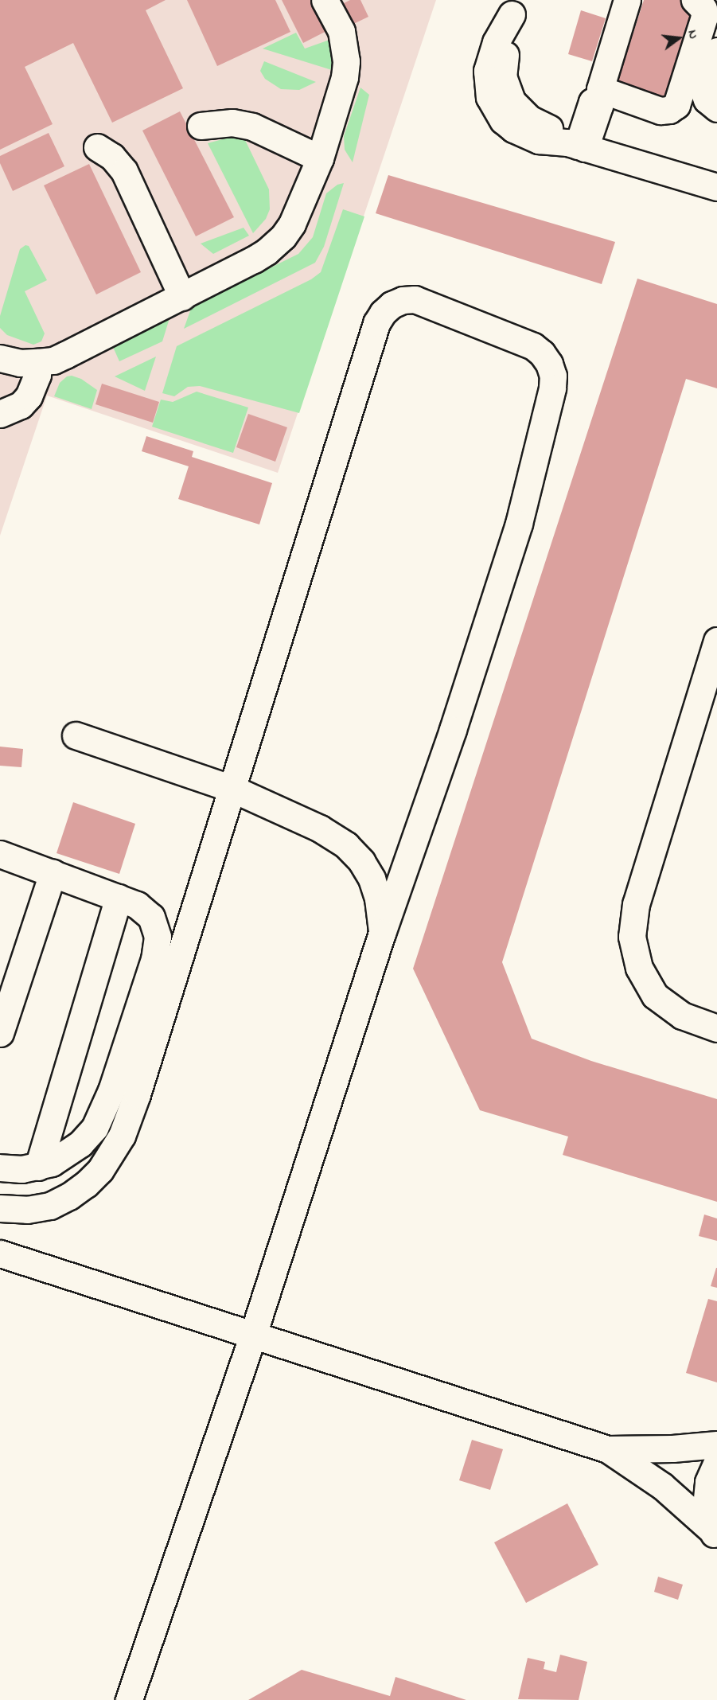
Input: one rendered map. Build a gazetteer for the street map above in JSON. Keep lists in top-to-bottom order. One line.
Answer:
{"north":"right"}
